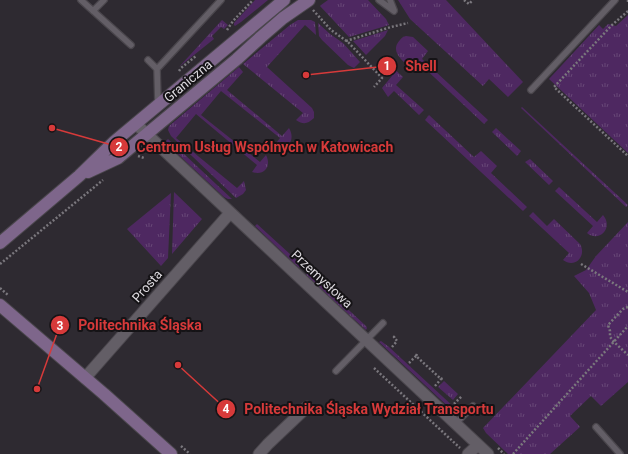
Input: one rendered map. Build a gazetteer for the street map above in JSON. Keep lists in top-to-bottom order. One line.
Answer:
{"streets":{"street":["Graniczna","Przemysłowa","Prosta"]},"crossings":[["Graniczna","Przemysłowa"],["Przemysłowa","Prosta"]],"places":["Shell","Centrum Usług Wspólnych w Katowicach","Politechnika Śląska Wydział Transportu","Politechnika Śląska"]}
